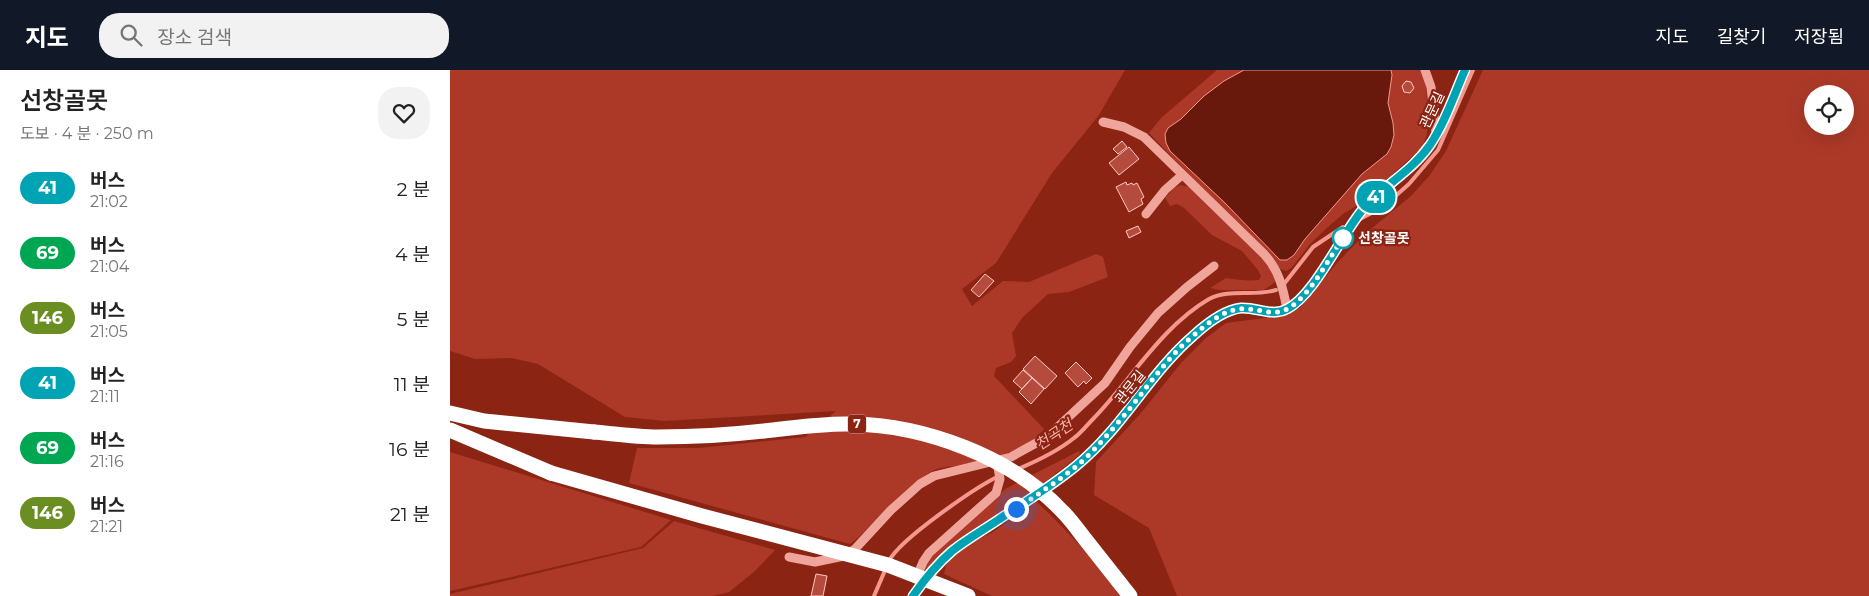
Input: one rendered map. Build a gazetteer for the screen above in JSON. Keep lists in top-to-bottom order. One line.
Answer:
{"streets":{"highway":["7"],"street":["관문길"]},"water":["천곡천"],"places":["선창골못"],"lines":["bus line 41"],"page":{"header":"지도","search":"장소 검색","nav":["지도","길찾기","저장됨"],"heading":["선창골못","도보 · 4 분 · 250 m"],"on_map":"41","list":[{"mark":"41","name":"버스","note":"21:02","value":"2 분"},{"mark":"69","name":"버스","note":"21:04","value":"4 분"},{"mark":"146","name":"버스","note":"21:05","value":"5 분"},{"mark":"41","name":"버스","note":"21:11","value":"11 분"},{"mark":"69","name":"버스","note":"21:16","value":"16 분"},{"mark":"146","name":"버스","note":"21:21","value":"21 분"}]}}
